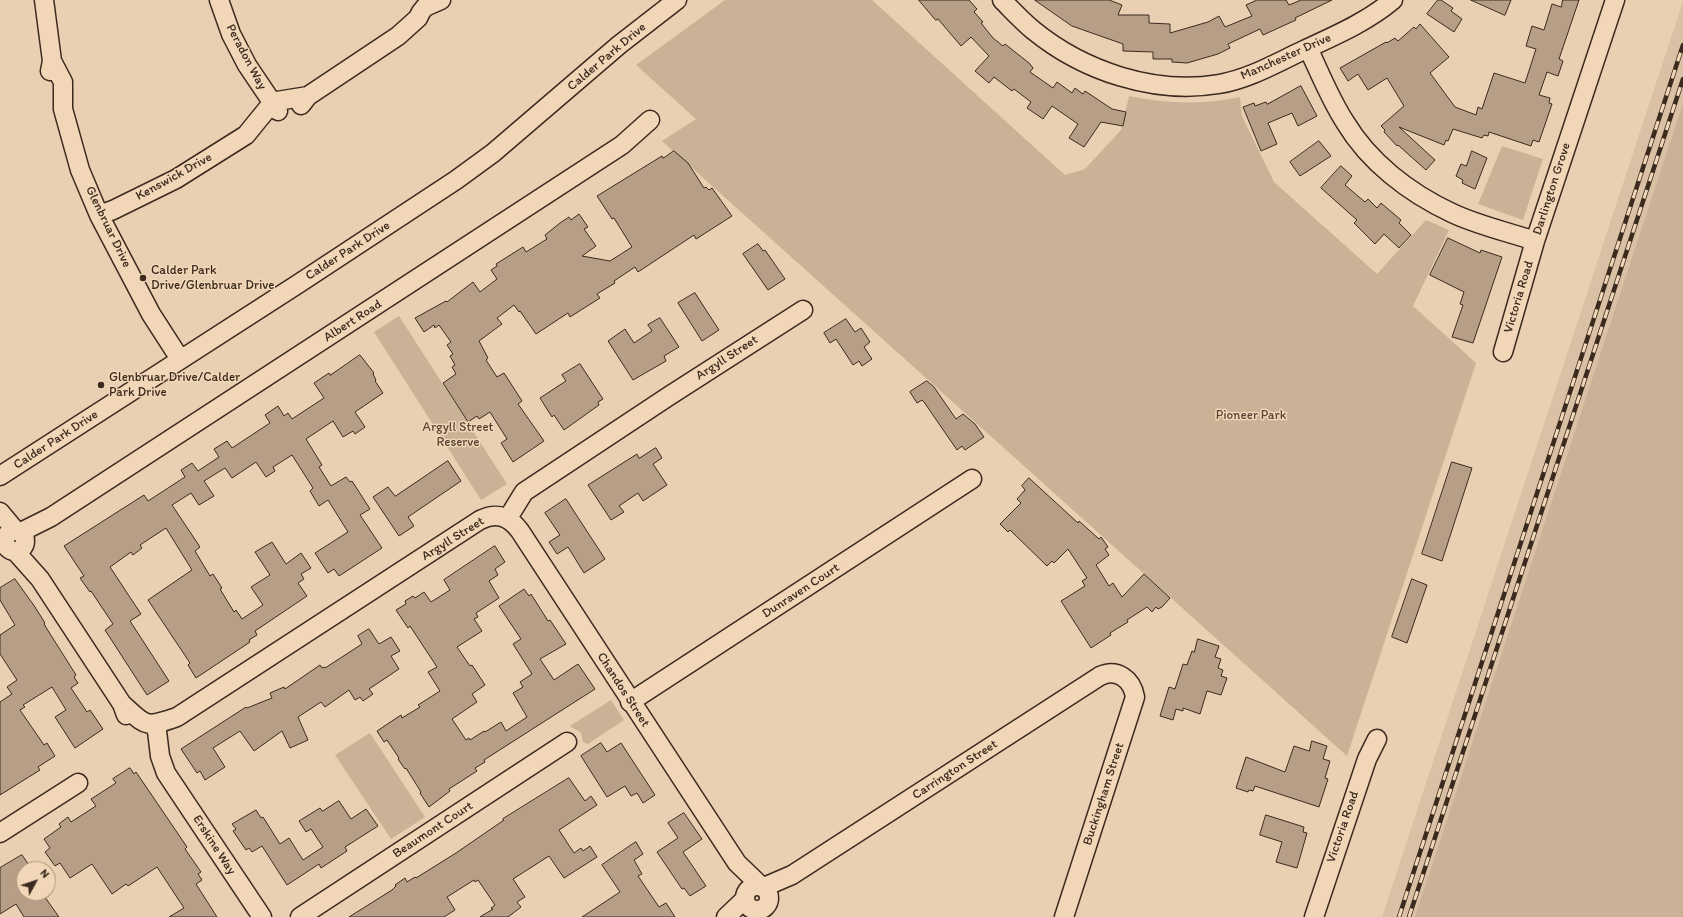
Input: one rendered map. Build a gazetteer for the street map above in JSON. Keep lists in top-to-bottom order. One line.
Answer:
{"streets":{"street":["Peradon Way","Calder Park Drive","Manchester Drive","Kenswick Drive","Darlington Grove","Glenbruar Drive","Victoria Road","Albert Road","Argyll Street","Dunraven Court","Chandos Street","Carrington Street","Buckingham Street","Beaumont Court","Erskine Way"]},"crossings":[["Peradon Way","Kenswick Drive"],["Calder Park Drive","Glenbruar Drive"],["Manchester Drive","Darlington Grove"],["Kenswick Drive","Glenbruar Drive"],["Darlington Grove","Victoria Road"],["Argyll Street","Chandos Street"],["Argyll Street","Erskine Way"],["Dunraven Court","Chandos Street"],["Chandos Street","Carrington Street"],["Carrington Street","Buckingham Street"]],"parks":["Pioneer Park","Argyll Street Reserve"],"places":["Calder Park Drive/Glenbruar Drive","Glenbruar Drive/Calder Park Drive"],"north":"top right"}
